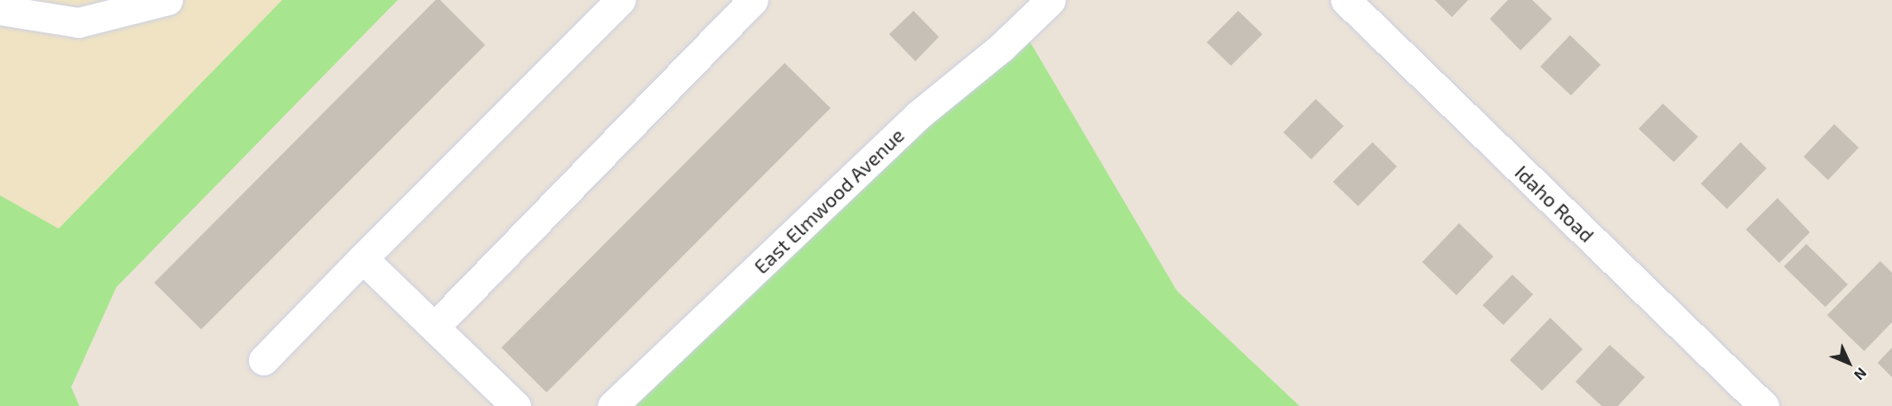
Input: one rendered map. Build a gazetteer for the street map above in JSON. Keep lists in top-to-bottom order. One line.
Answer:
{"streets":{"street":["East Elmwood Avenue","Idaho Road"]},"north":"bottom right"}
